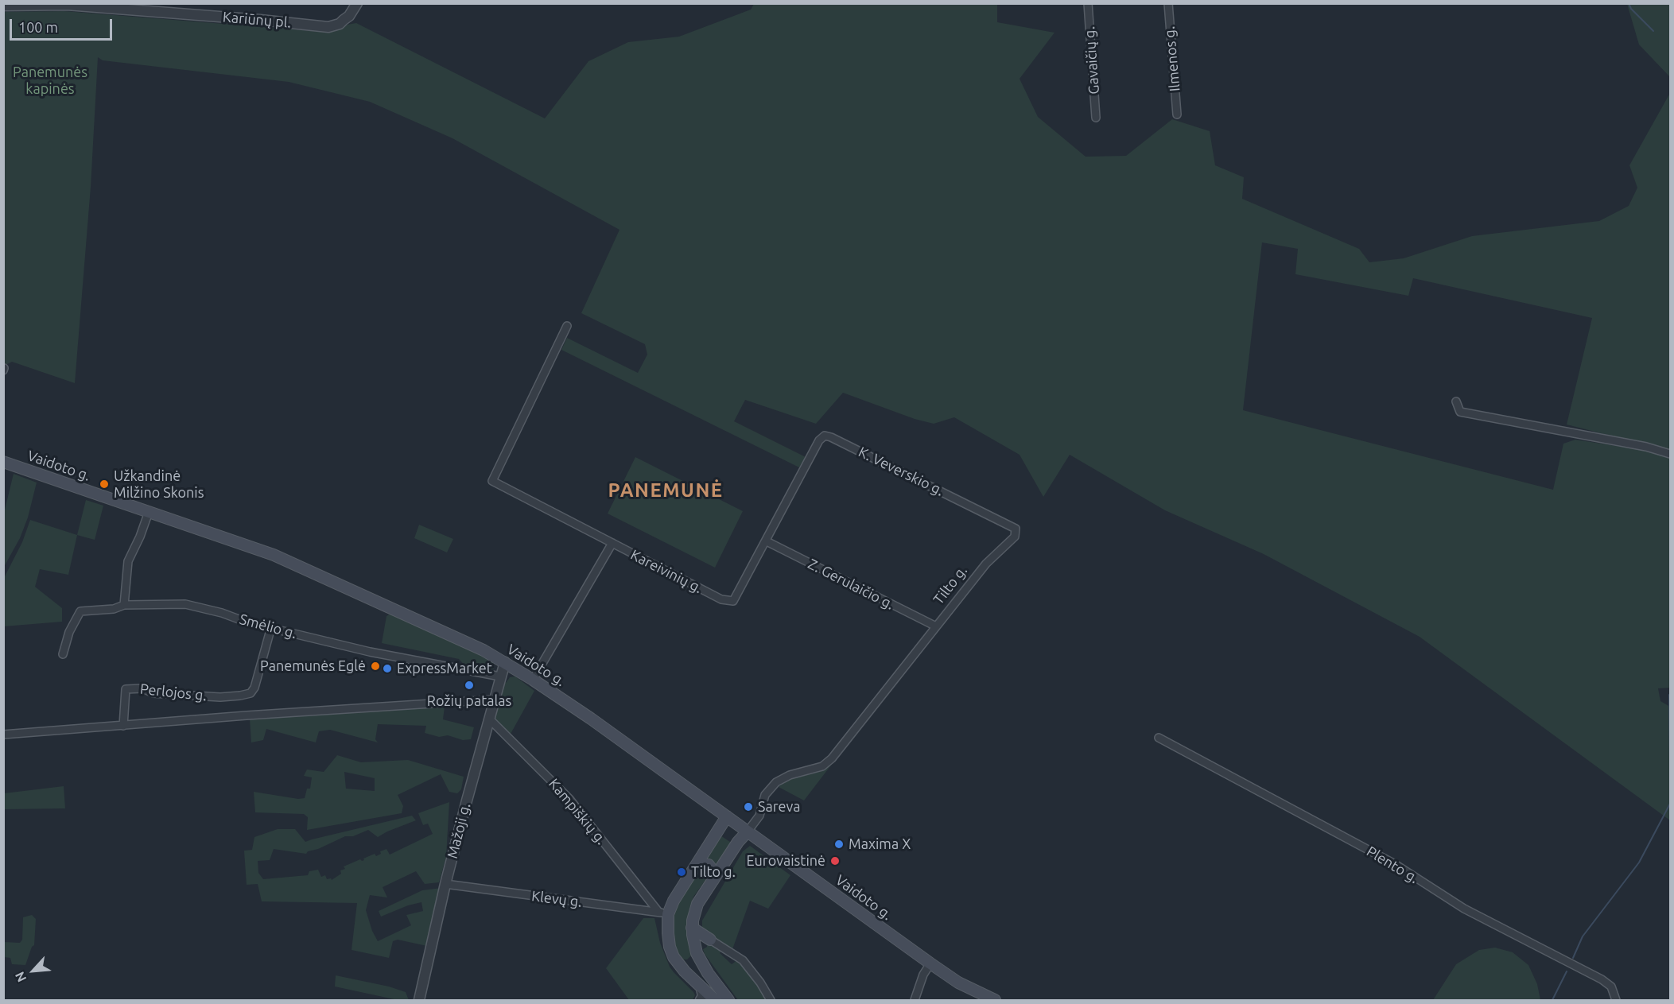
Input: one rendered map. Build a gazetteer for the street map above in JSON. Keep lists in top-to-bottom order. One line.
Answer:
{"streets":{"main road":["Vaidoto g.","Tilto g."],"street":["Kariūnų pl.","Ilmenos g.","Gavaičių g.","K. Veverskio g.","Kareivinių g.","Z. Gerulaičio g.","Smėlio g.","Perlojos g.","Kampiškių g.","Mažoji g.","Plento g.","Klevų g."]},"crossings":[["Vaidoto g.","Tilto g."],["Vaidoto g.","Mažoji g."],["K. Veverskio g.","Kareivinių g."],["K. Veverskio g.","Tilto g."],["Kareivinių g.","Z. Gerulaičio g."],["Z. Gerulaičio g.","Tilto g."],["Smėlio g.","Perlojos g."],["Smėlio g.","Mažoji g."],["Perlojos g.","Mažoji g."],["Kampiškių g.","Mažoji g."],["Kampiškių g.","Klevų g."],["Mažoji g.","Klevų g."]],"districts":["PANEMUNĖ"],"parks":["Panemunės kapinės"],"places":["Užkandinė Milžino Skonis","Panemunės Eglė","ExpressMarket","Rožių patalas","Sareva","Maxima X","Eurovaistinė","Tilto g."],"scale_bar":"100 m","north":"bottom left"}
